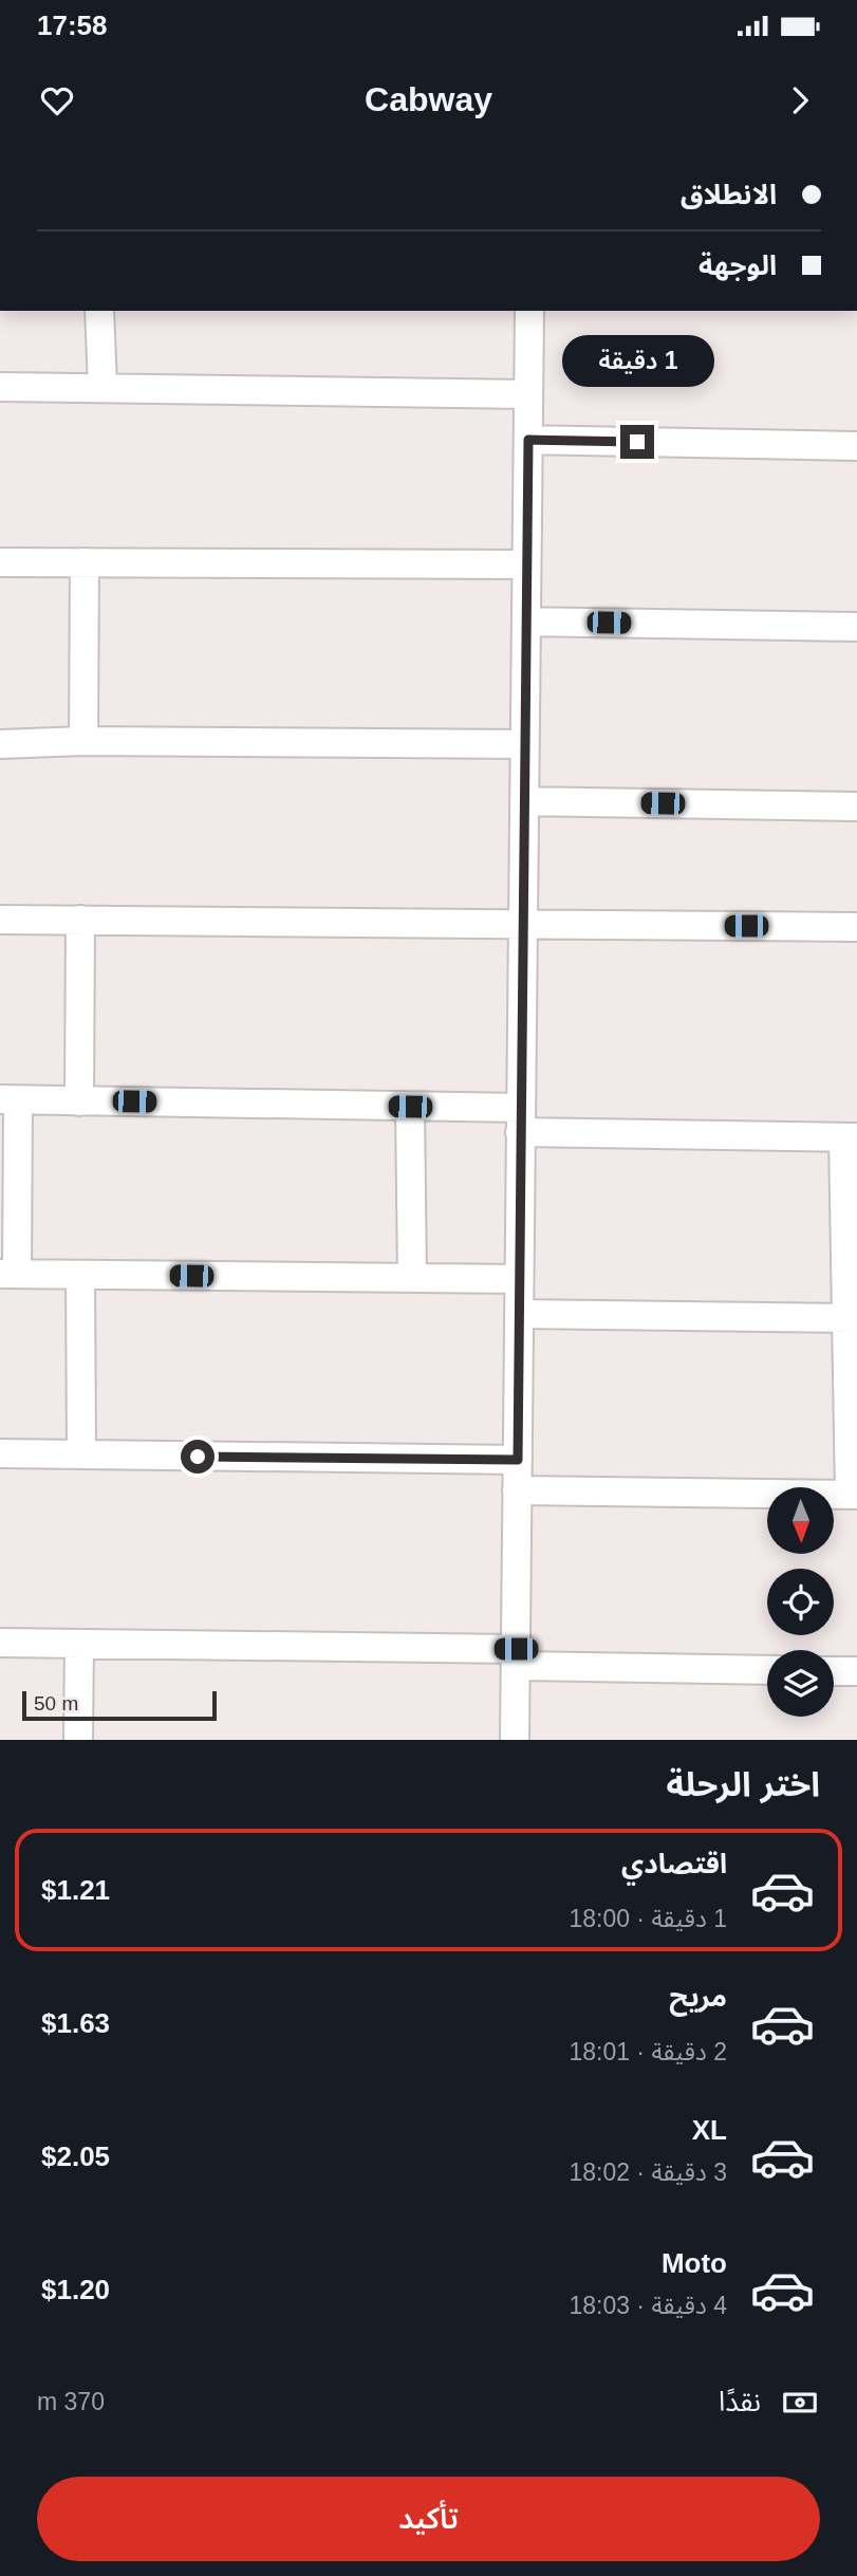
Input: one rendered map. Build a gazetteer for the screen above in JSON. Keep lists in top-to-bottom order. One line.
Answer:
{"scale_bar":"50 m","north":"bottom","page":{"status":"17:58","header":"Cabway","banner":["الانطلاق","الوجهة"],"bubble":"1 دقيقة","scale":"50 m","heading":"اختر الرحلة","list":[{"name":"اقتصادي","note":"1 دقيقة · 18:00","value":"$1.21"},{"name":"مريح","note":"2 دقيقة · 18:01","value":"$1.63"},{"name":"XL","note":"3 دقيقة · 18:02","value":"$2.05"},{"name":"Moto","note":"4 دقيقة · 18:03","value":"$1.20"}],"pay":["نقدًا","370 m"],"buttons":"تأكيد"}}
